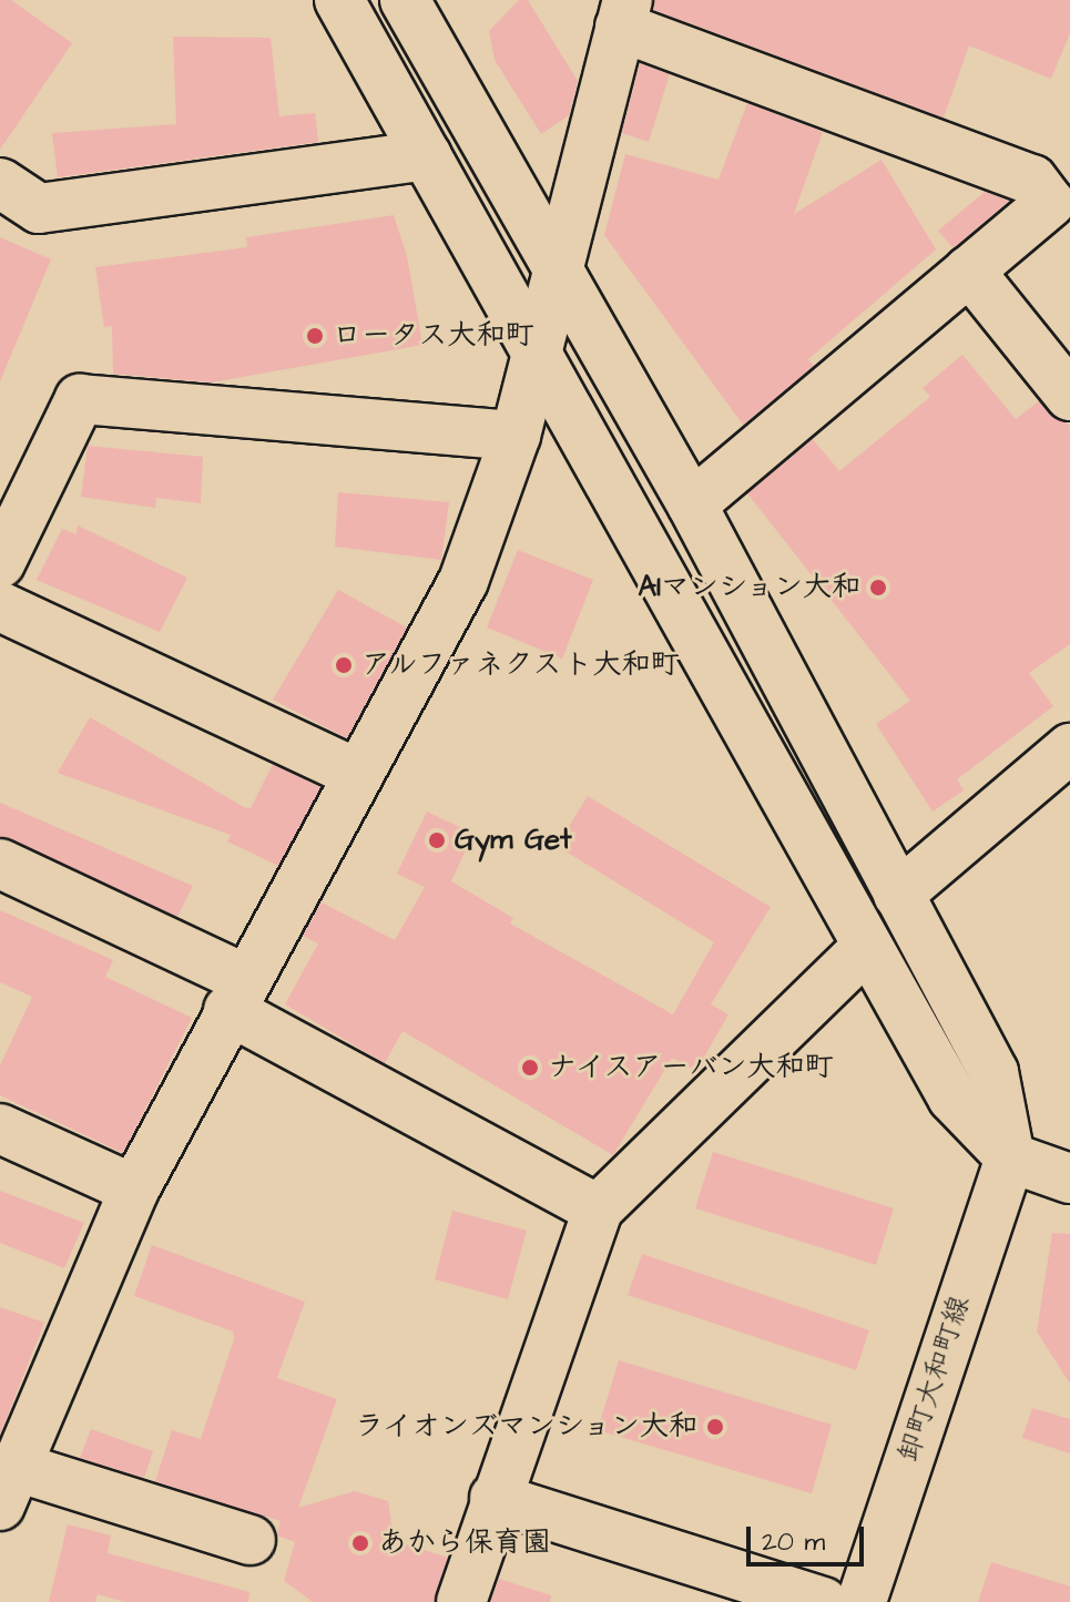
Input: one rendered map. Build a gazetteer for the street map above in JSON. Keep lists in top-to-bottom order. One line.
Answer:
{"streets":{"street":["卸町大和町線"]},"places":["ロータス大和町","AIマンション大和","アルファネクスト大和町","Gym Get","ナイスアーバン大和町","ライオンズマンション大和","あから保育園"],"scale_bar":"20 m"}
